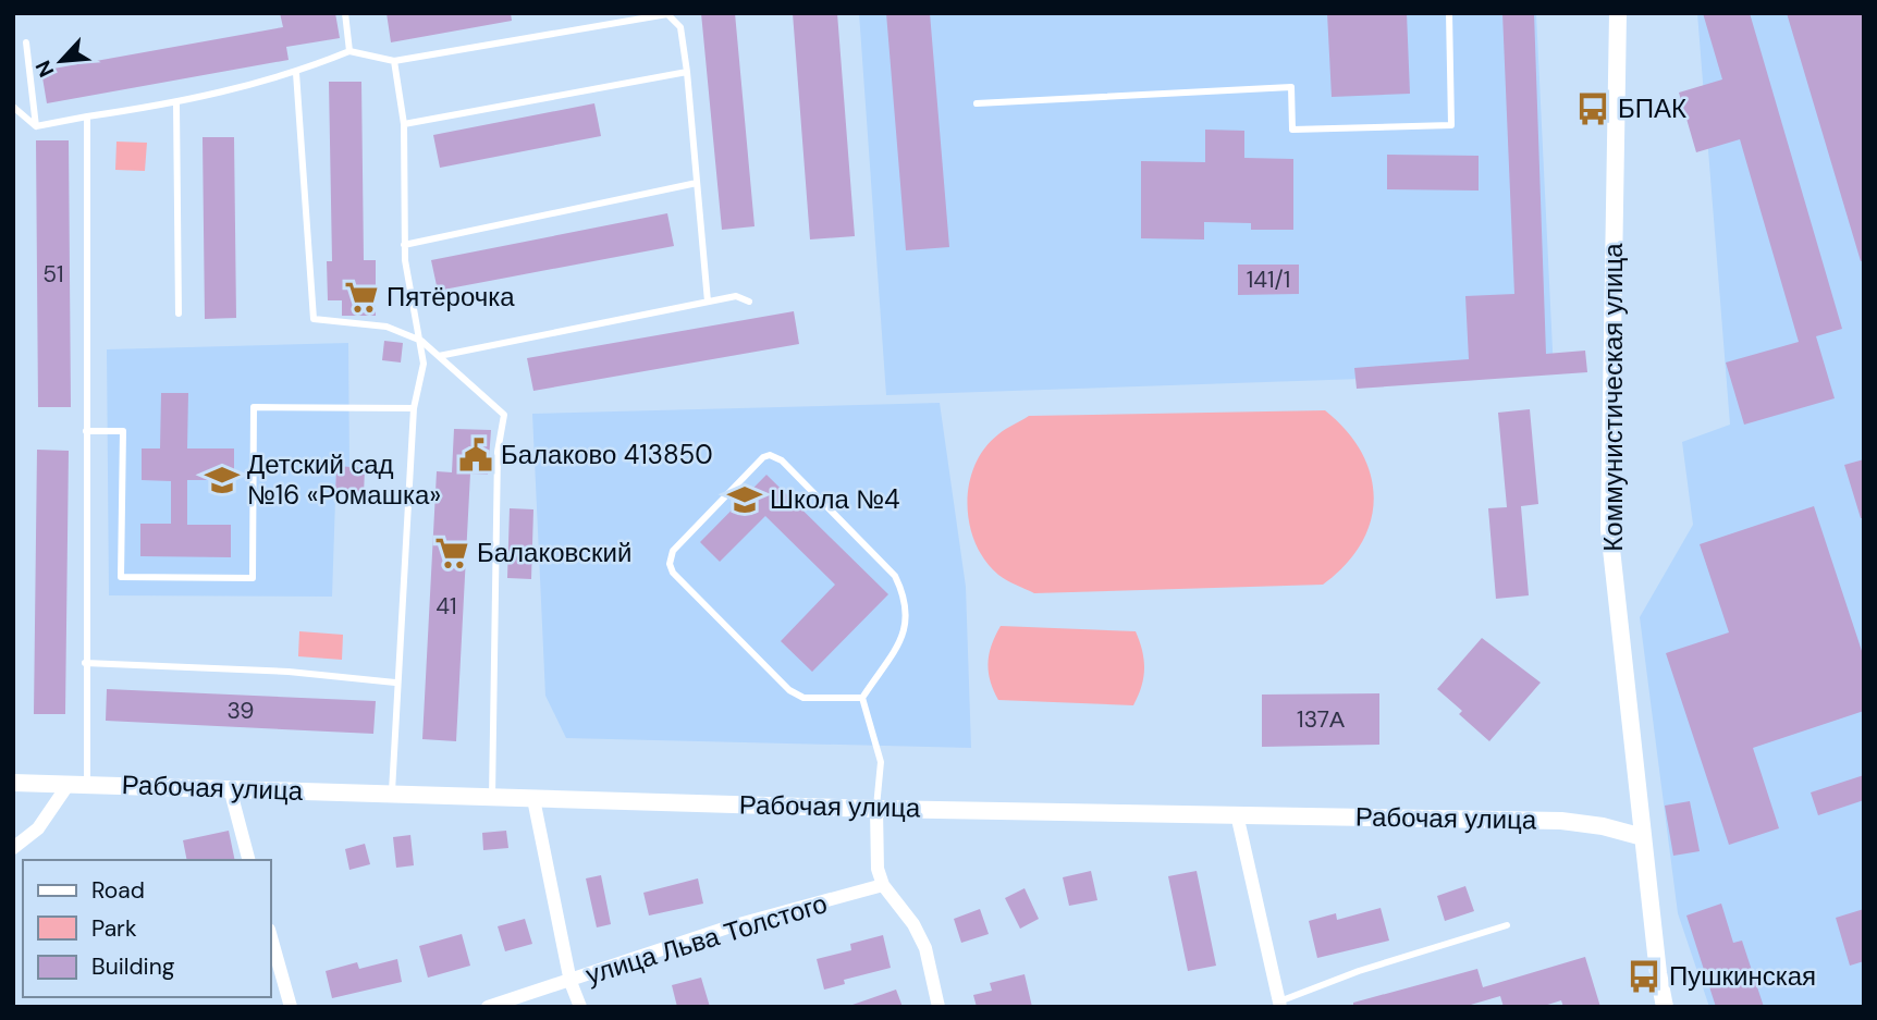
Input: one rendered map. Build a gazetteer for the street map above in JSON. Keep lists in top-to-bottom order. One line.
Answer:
{"streets":{"street":["Коммунистическая улица","Рабочая улица","улица Льва Толстого"]},"crossings":[["Коммунистическая улица","Рабочая улица"]],"places":{"bus stop":["БПАК","Пушкинская"],"supermarket":["Пятёрочка","Балаковский"],"public building":["Балаково 413850"],"school or university":["Детский сад №16 «Ромашка»","Школа №4"]},"house_numbers":["51","141/1","41","39","137А"],"legend":["Road","Park","Building"],"north":"bottom left"}
